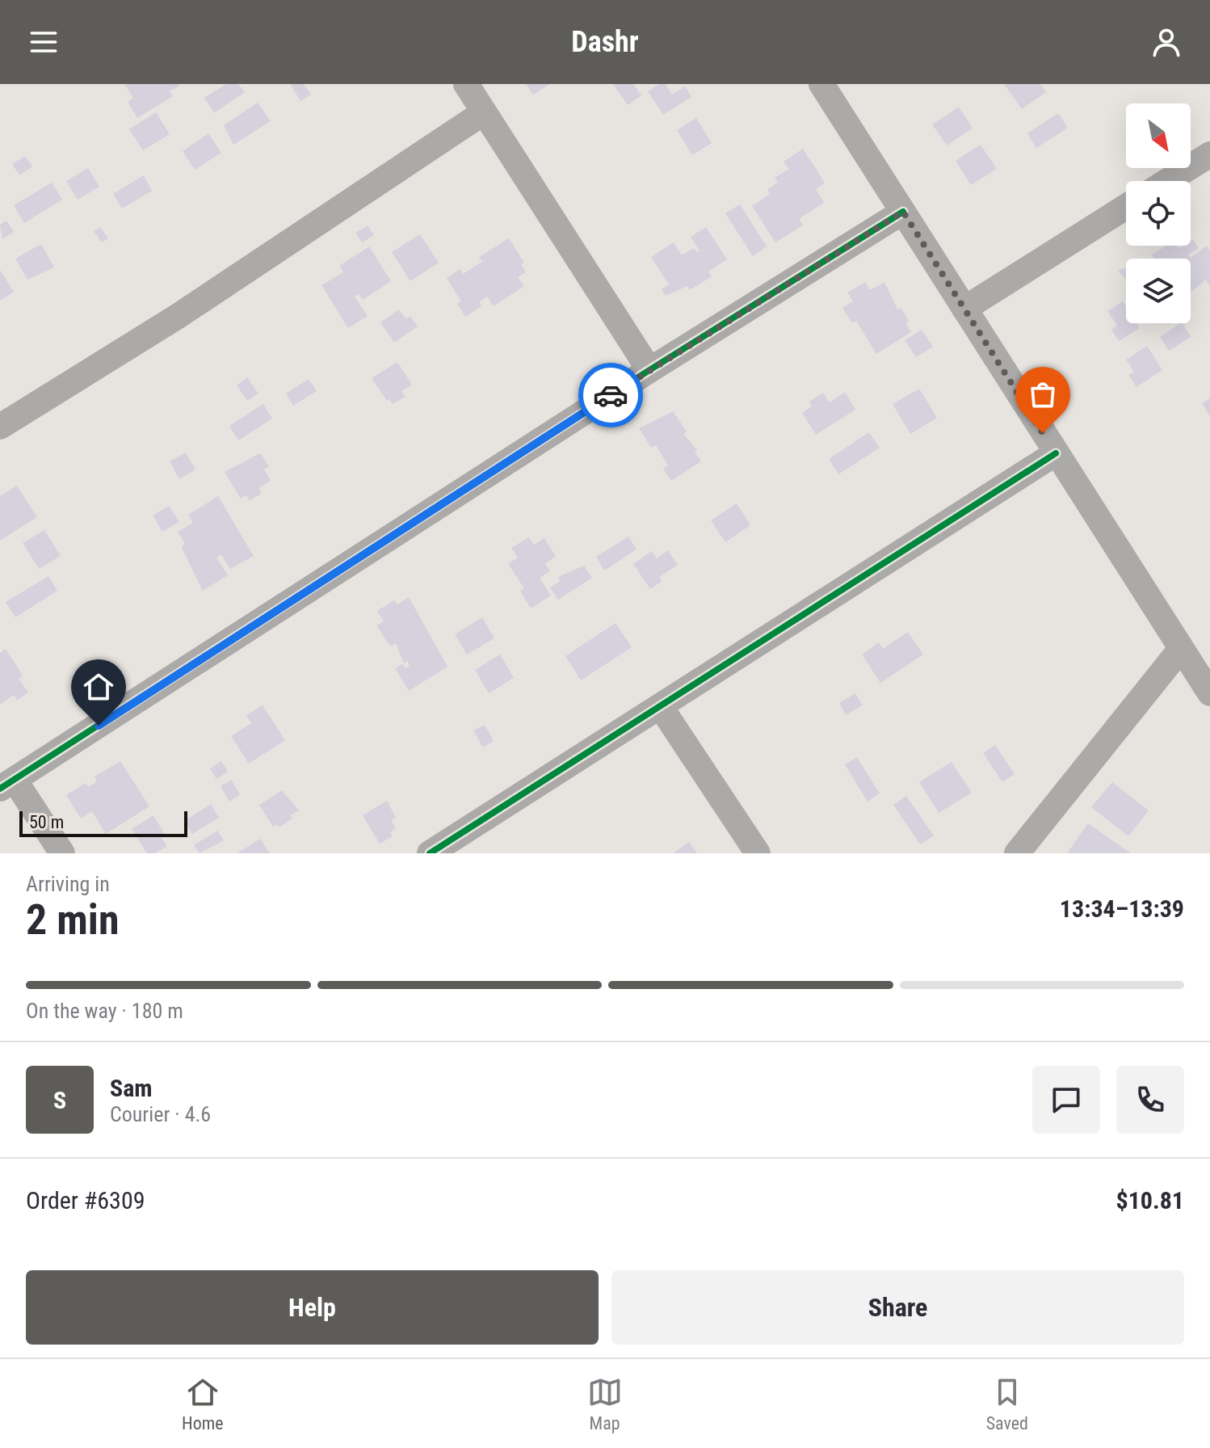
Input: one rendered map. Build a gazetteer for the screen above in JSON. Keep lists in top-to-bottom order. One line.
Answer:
{"scale_bar":"50 m","north":"bottom right","page":{"header":"Dashr","scale":"50 m","heading":["2 min","Arriving in","13:34–13:39"],"panel":["Sam","Courier · 4.6","Order #6309","$10.81"],"bar":"On the way · 180 m","round":"S","buttons":["Help","Share"],"tabs":["Home","Map","Saved"]}}
